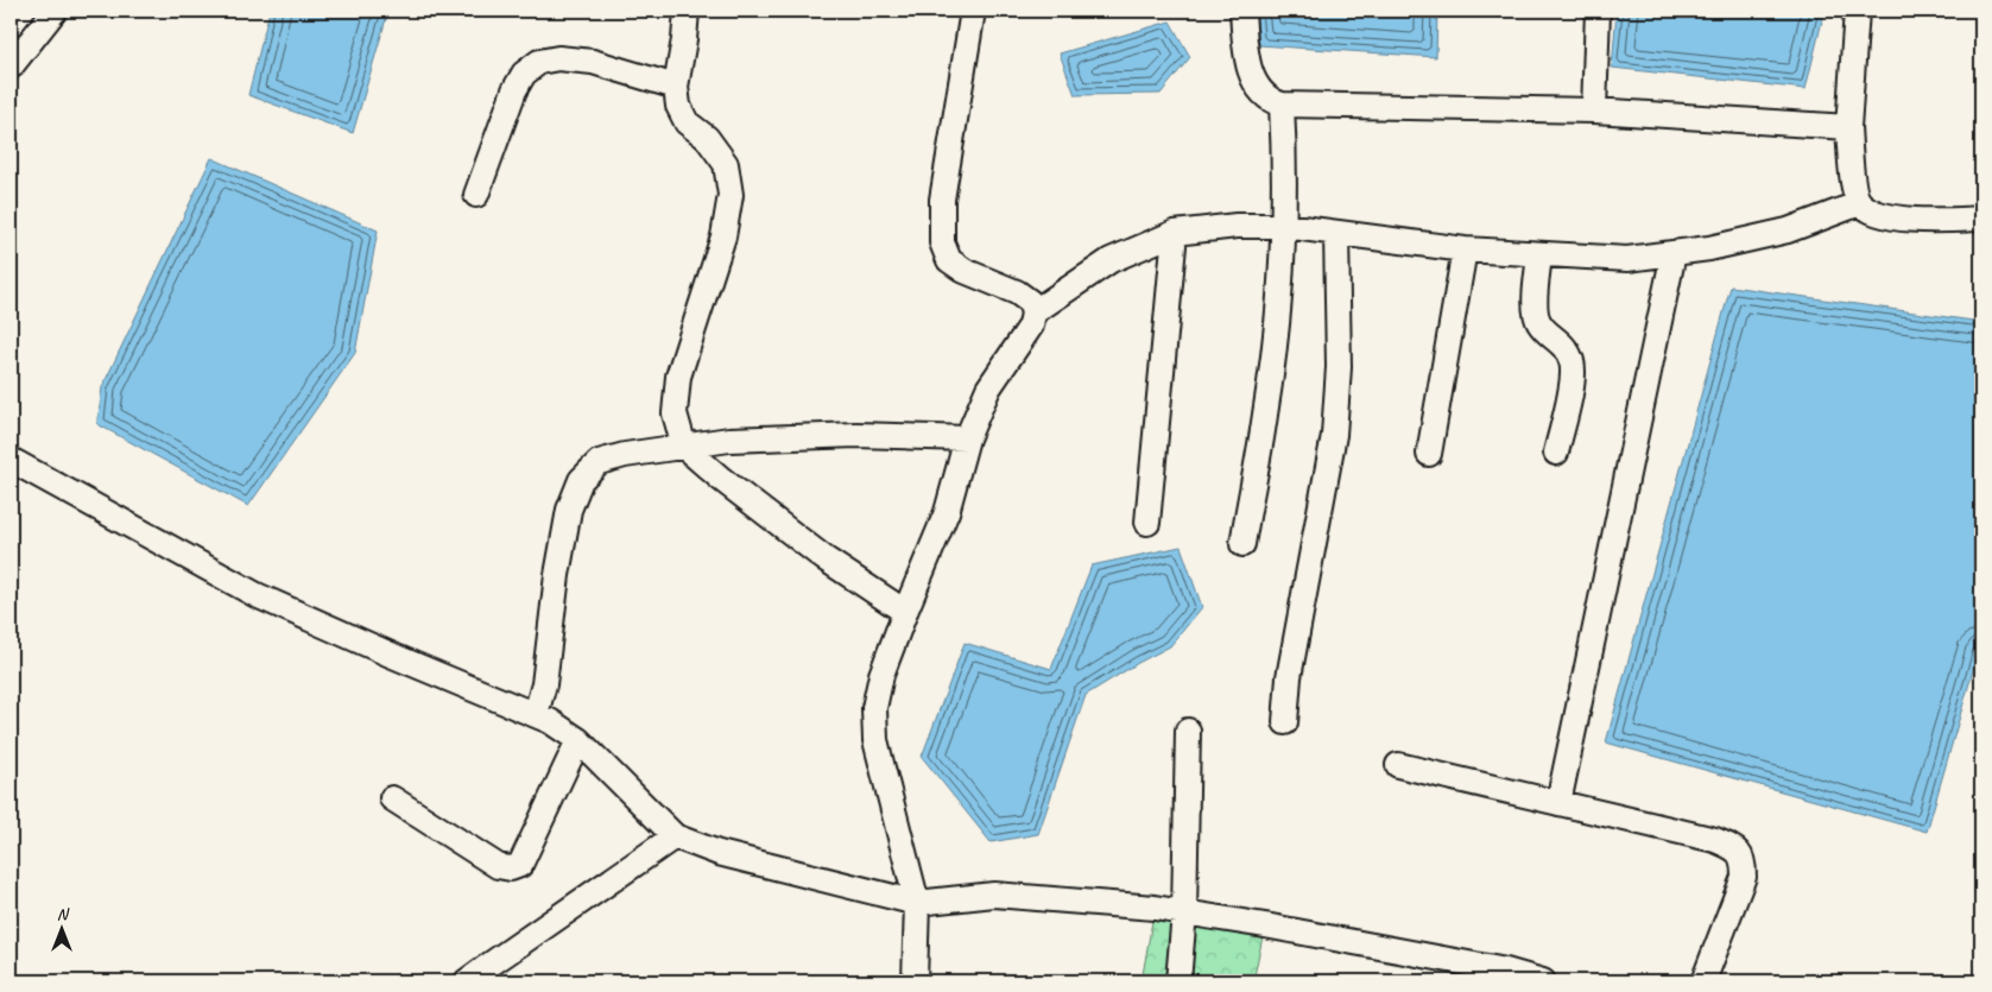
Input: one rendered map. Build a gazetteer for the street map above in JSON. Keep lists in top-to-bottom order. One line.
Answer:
{"north":"top"}
